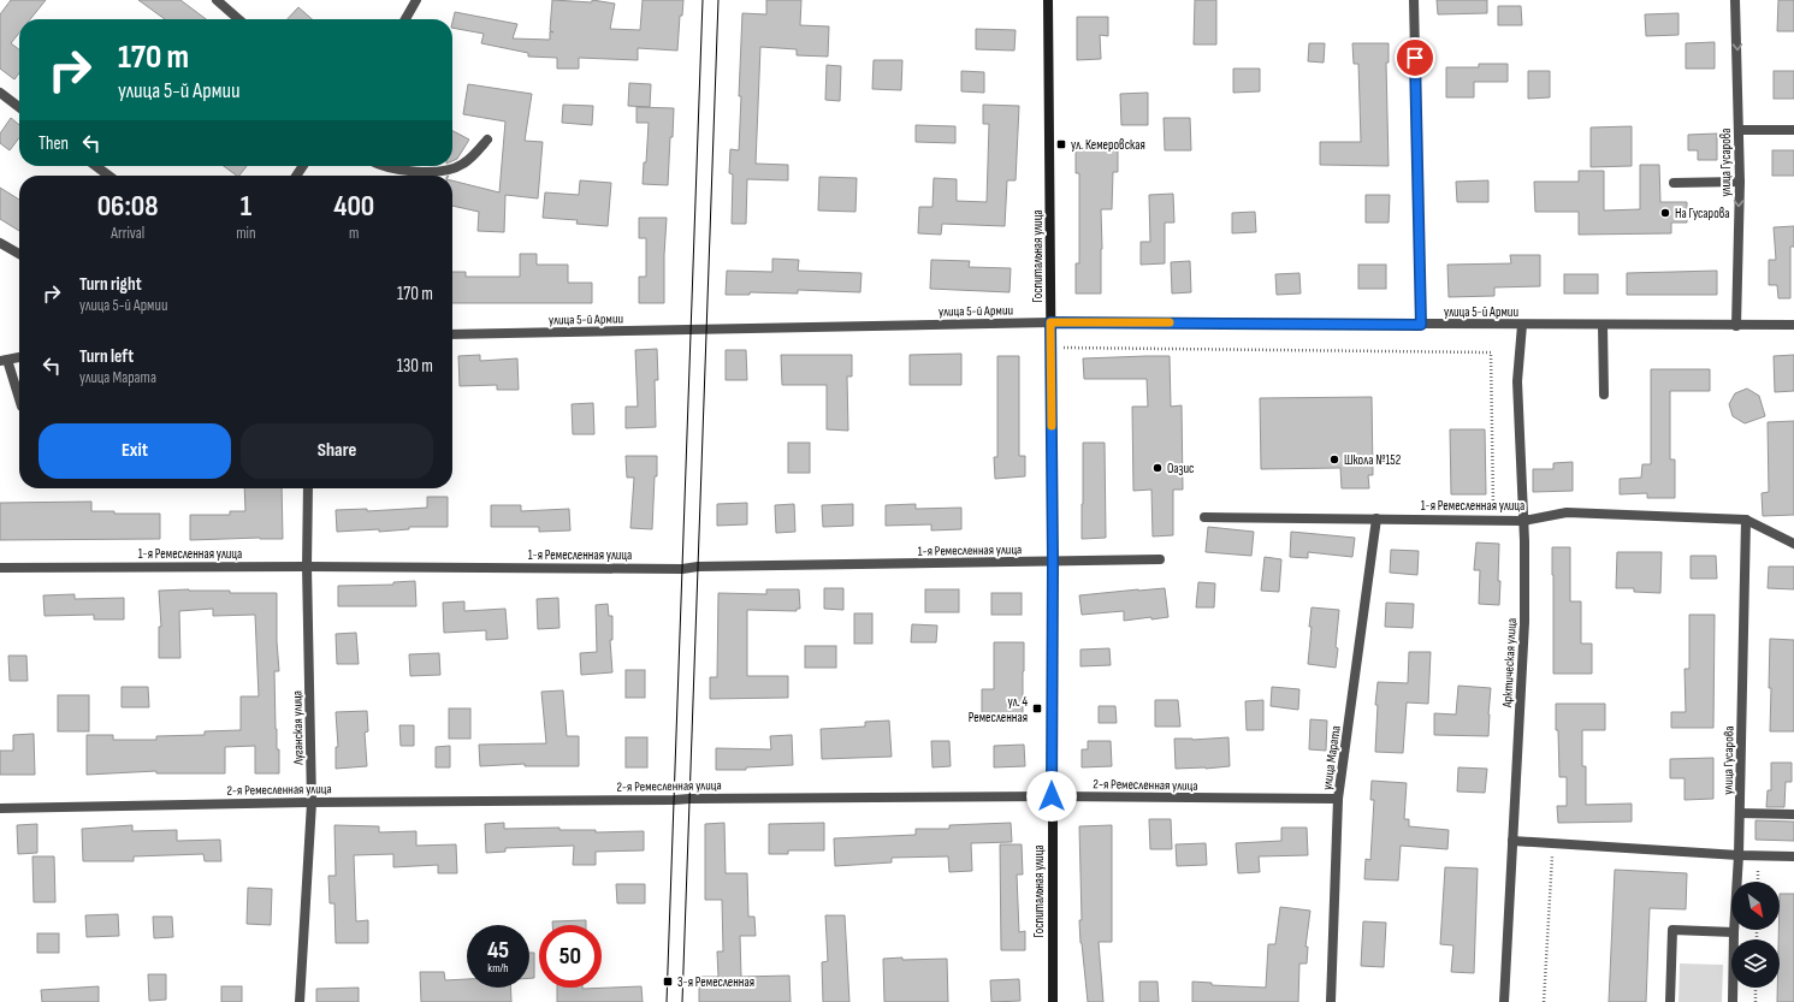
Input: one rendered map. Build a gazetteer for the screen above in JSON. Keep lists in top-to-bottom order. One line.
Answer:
{"streets":{"main road":["Госпитальная улица"],"street":["улица Гусарова","улица 5-й Армии","1-я Ремесленная улица","Арктическая улица","Луганская улица","улица Марата","2-я Ремесленная улица"]},"crossings":[["улица Гусарова","улица 5-й Армии"],["улица Гусарова","1-я Ремесленная улица"],["Госпитальная улица","улица 5-й Армии"],["Госпитальная улица","1-я Ремесленная улица"],["Госпитальная улица","2-я Ремесленная улица"],["улица 5-й Армии","Арктическая улица"],["1-я Ремесленная улица","Арктическая улица"],["1-я Ремесленная улица","Луганская улица"],["1-я Ремесленная улица","улица Марата"],["Луганская улица","2-я Ремесленная улица"],["улица Марата","2-я Ремесленная улица"]],"places":{"transit":["ул. Кемеровская","ул. 4 Ремесленная","3-я Ремесленная"],"other":["На Гусарова","Школа №152","Оазис"]},"north":"bottom right","page":{"turn":["170 m","улица 5-й Армии"],"then":"Then","eta":["06:08","Arrival","1","min","400","m"],"list":[{"name":"Turn right","note":"улица 5-й Армии","value":"170 m"},{"name":"Turn left","note":"улица Марата","value":"130 m"}],"buttons":["Exit","Share"],"speed":"45 km/h","limit":"50"}}
